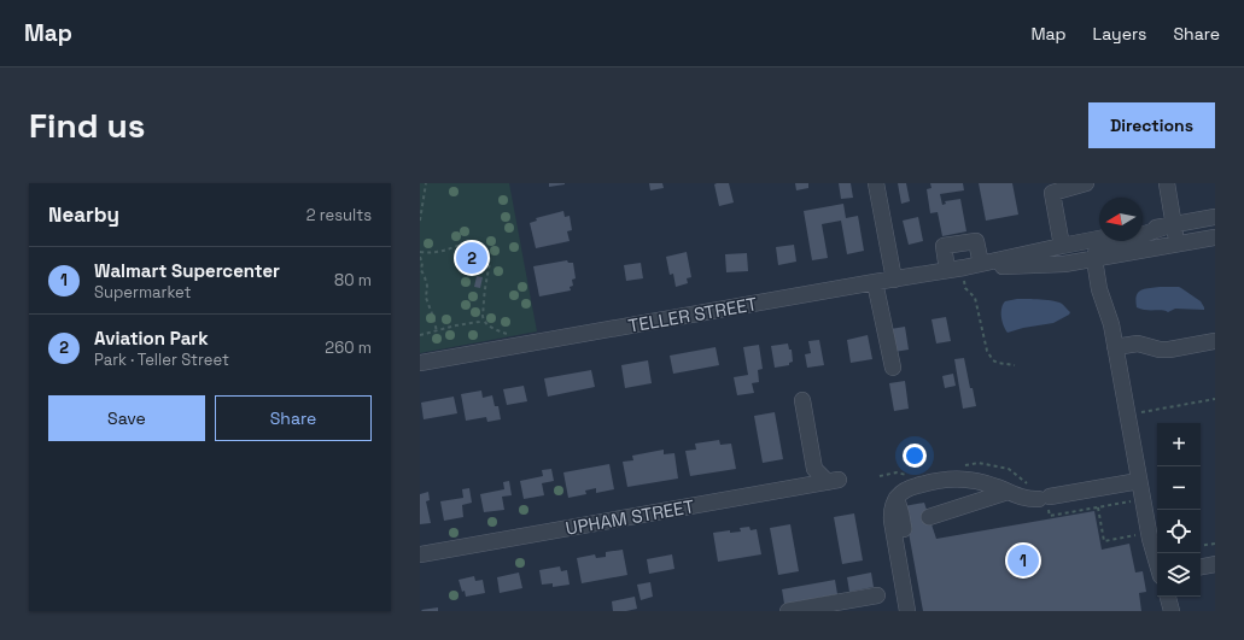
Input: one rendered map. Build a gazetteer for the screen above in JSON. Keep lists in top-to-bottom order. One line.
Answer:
{"streets":{"street":["TELLER STREET","UPHAM STREET"]},"north":"left","page":{"header":"Map","nav":["Map","Layers","Share"],"buttons":["Directions",["Save","Share"]],"title":"Find us","heading":["Nearby","2 results"],"pins":["2","1"],"list":[{"mark":"1","name":"Walmart Supercenter","note":"Supermarket","value":"80 m"},{"mark":"2","name":"Aviation Park","note":"Park · Teller Street","value":"260 m"}],"map_buttons":["+","−"]}}
